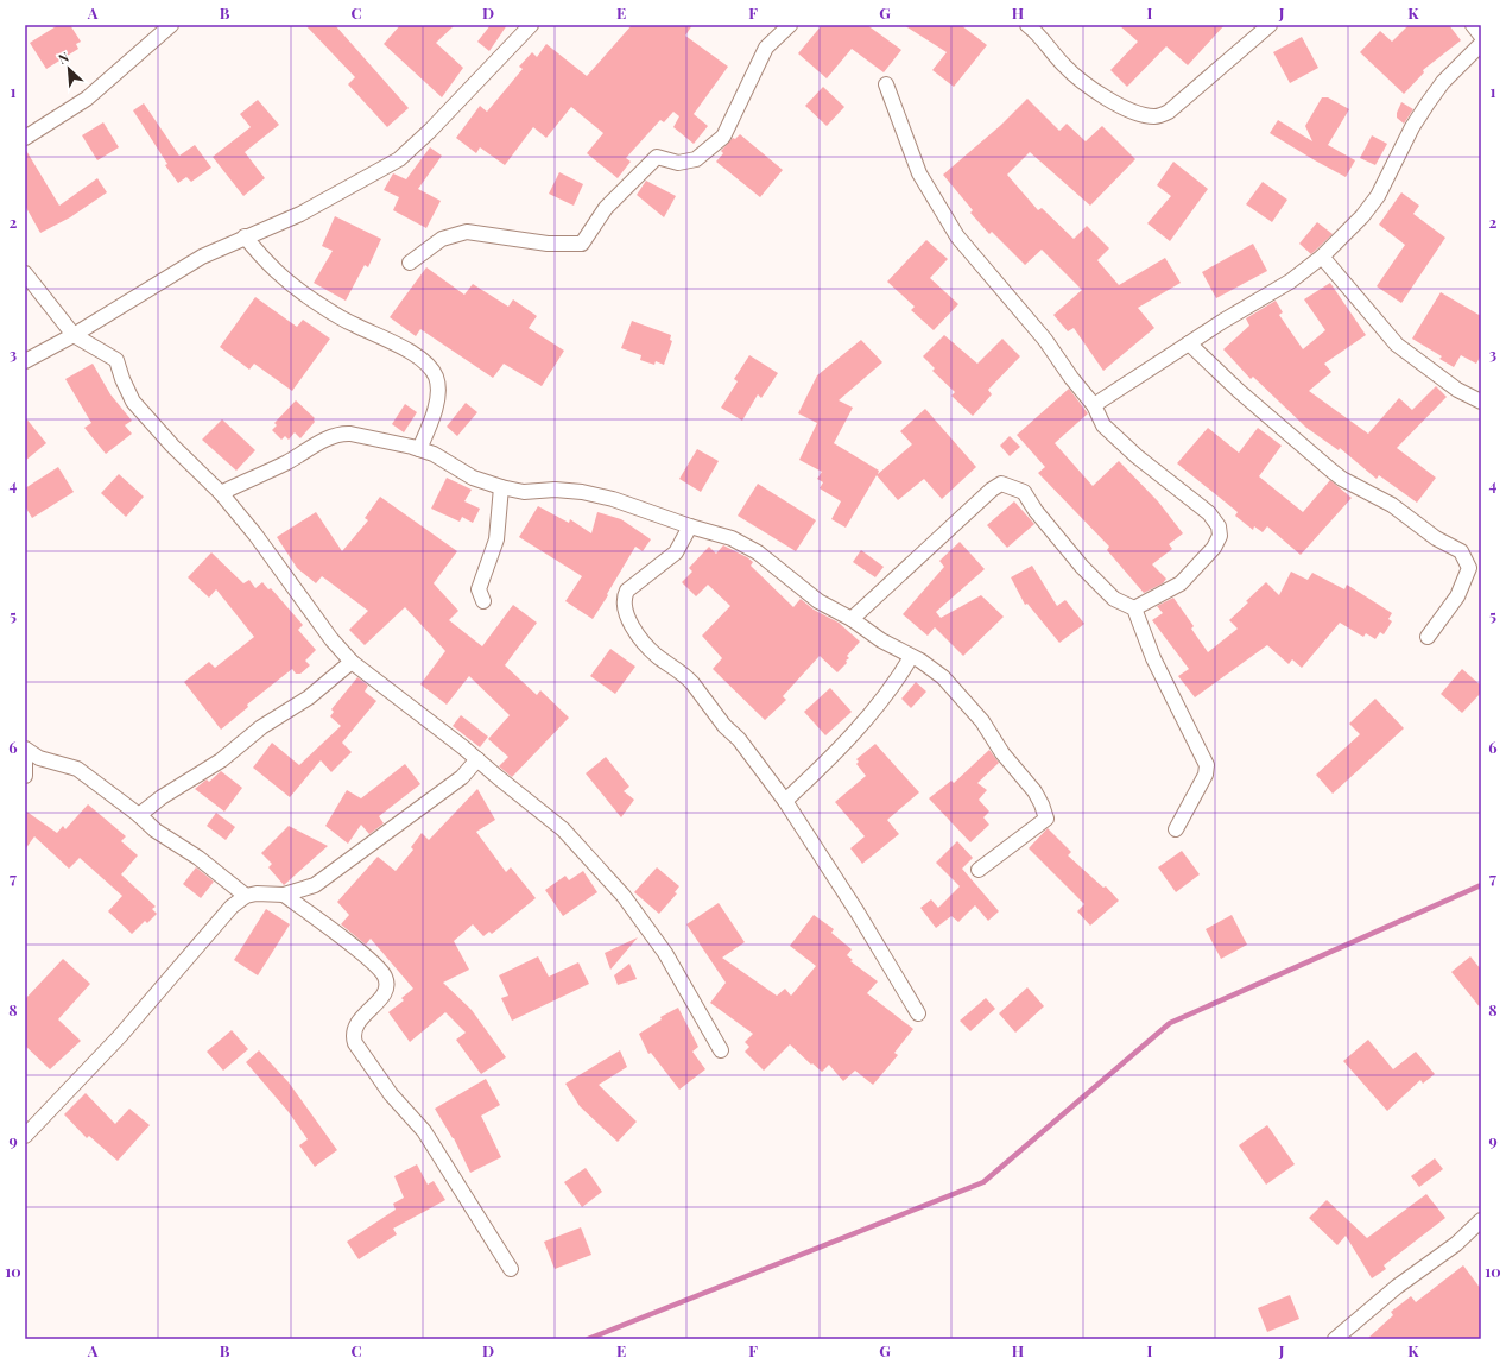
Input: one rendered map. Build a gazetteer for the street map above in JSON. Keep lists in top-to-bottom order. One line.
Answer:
{"north":"top left","grid":{"columns":["A","B","C","D","E","F","G","H","I","J","K"],"rows":["1","2","3","4","5","6","7","8","9","10"]}}
